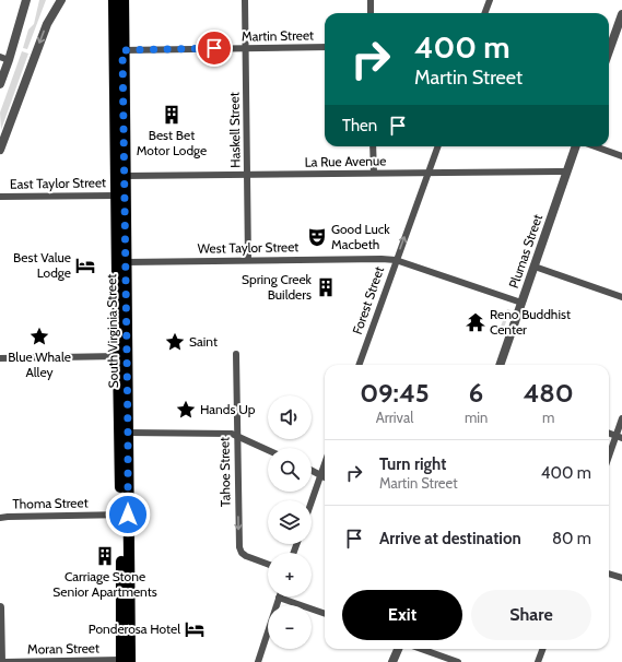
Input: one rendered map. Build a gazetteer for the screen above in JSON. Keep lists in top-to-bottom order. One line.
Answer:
{"streets":{"main road":["South Virginia Street"],"street":["Martin Street","Haskell Street","La Rue Avenue","East Taylor Street","West Taylor Street","Plumas Street","Forest Street","Tahoe Street","Thoma Street","Moran Street"]},"crossings":[["Martin Street","Haskell Street"],["Martin Street","South Virginia Street"],["Haskell Street","La Rue Avenue"],["Haskell Street","West Taylor Street"],["La Rue Avenue","Plumas Street"],["La Rue Avenue","Forest Street"],["La Rue Avenue","South Virginia Street"],["East Taylor Street","South Virginia Street"],["West Taylor Street","Plumas Street"],["West Taylor Street","Forest Street"],["West Taylor Street","South Virginia Street"],["South Virginia Street","Thoma Street"],["South Virginia Street","Moran Street"]],"one_way":["Forest Street","Tahoe Street"],"places":{"building":["Best Bet Motor Lodge","Spring Creek Builders","Carriage Stone Senior Apartments"],"theatre":["Good Luck Macbeth"],"hotel":["Best Value Lodge","Ponderosa Hotel"],"temple":["Reno Buddhist Center"],"place":["Blue Whale Alley","Saint","Hands Up"]},"page":{"turn":["400 m","Martin Street"],"then":"Then","eta":["09:45","Arrival","6","min","480","m"],"map_buttons":["+","−"],"list":[{"name":"Turn right","note":"Martin Street","value":"400 m"},{"name":"Arrive at destination","value":"80 m"}],"buttons":["Exit","Share"]}}
